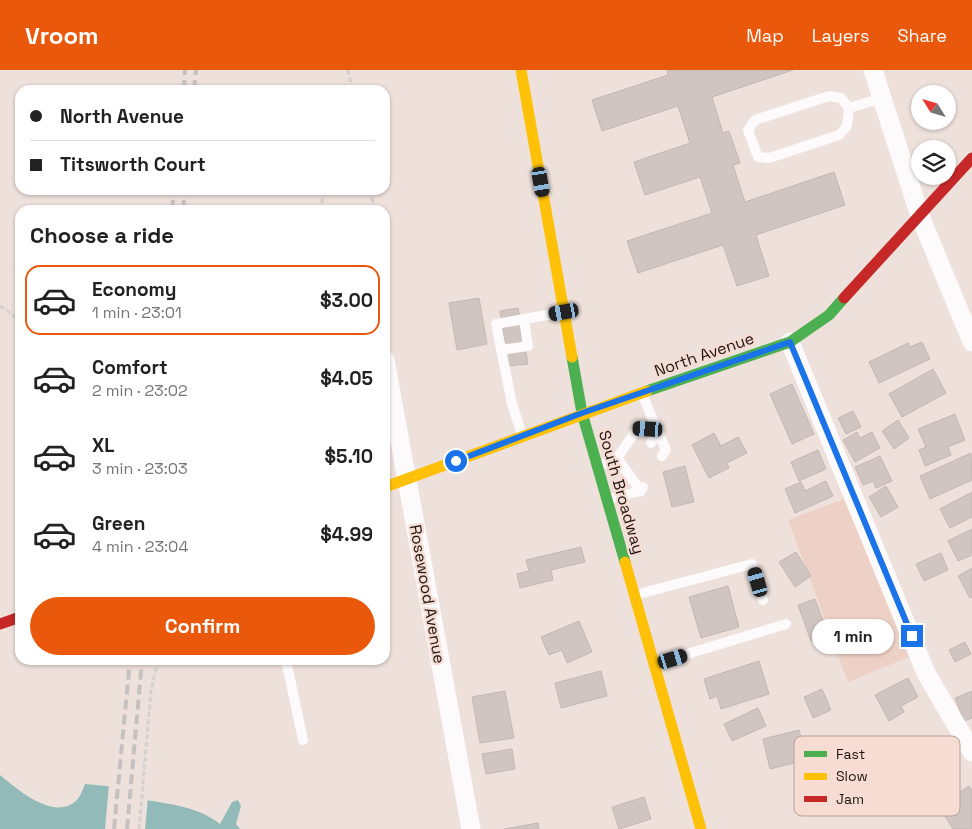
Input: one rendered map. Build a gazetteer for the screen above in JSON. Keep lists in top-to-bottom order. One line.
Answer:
{"streets":{"street":["North Avenue","South Broadway","Rosewood Avenue"]},"crossings":[["North Avenue","South Broadway"],["North Avenue","Rosewood Avenue"]],"legend":["Fast","Slow","Jam"],"north":"top left","page":{"header":"Vroom","nav":["Map","Layers","Share"],"banner":["North Avenue","Titsworth Court"],"heading":"Choose a ride","list":[{"name":"Economy","note":"1 min · 23:01","value":"$3.00"},{"name":"Comfort","note":"2 min · 23:02","value":"$4.05"},{"name":"XL","note":"3 min · 23:03","value":"$5.10"},{"name":"Green","note":"4 min · 23:04","value":"$4.99"}],"buttons":"Confirm","bubble":"1 min"}}
